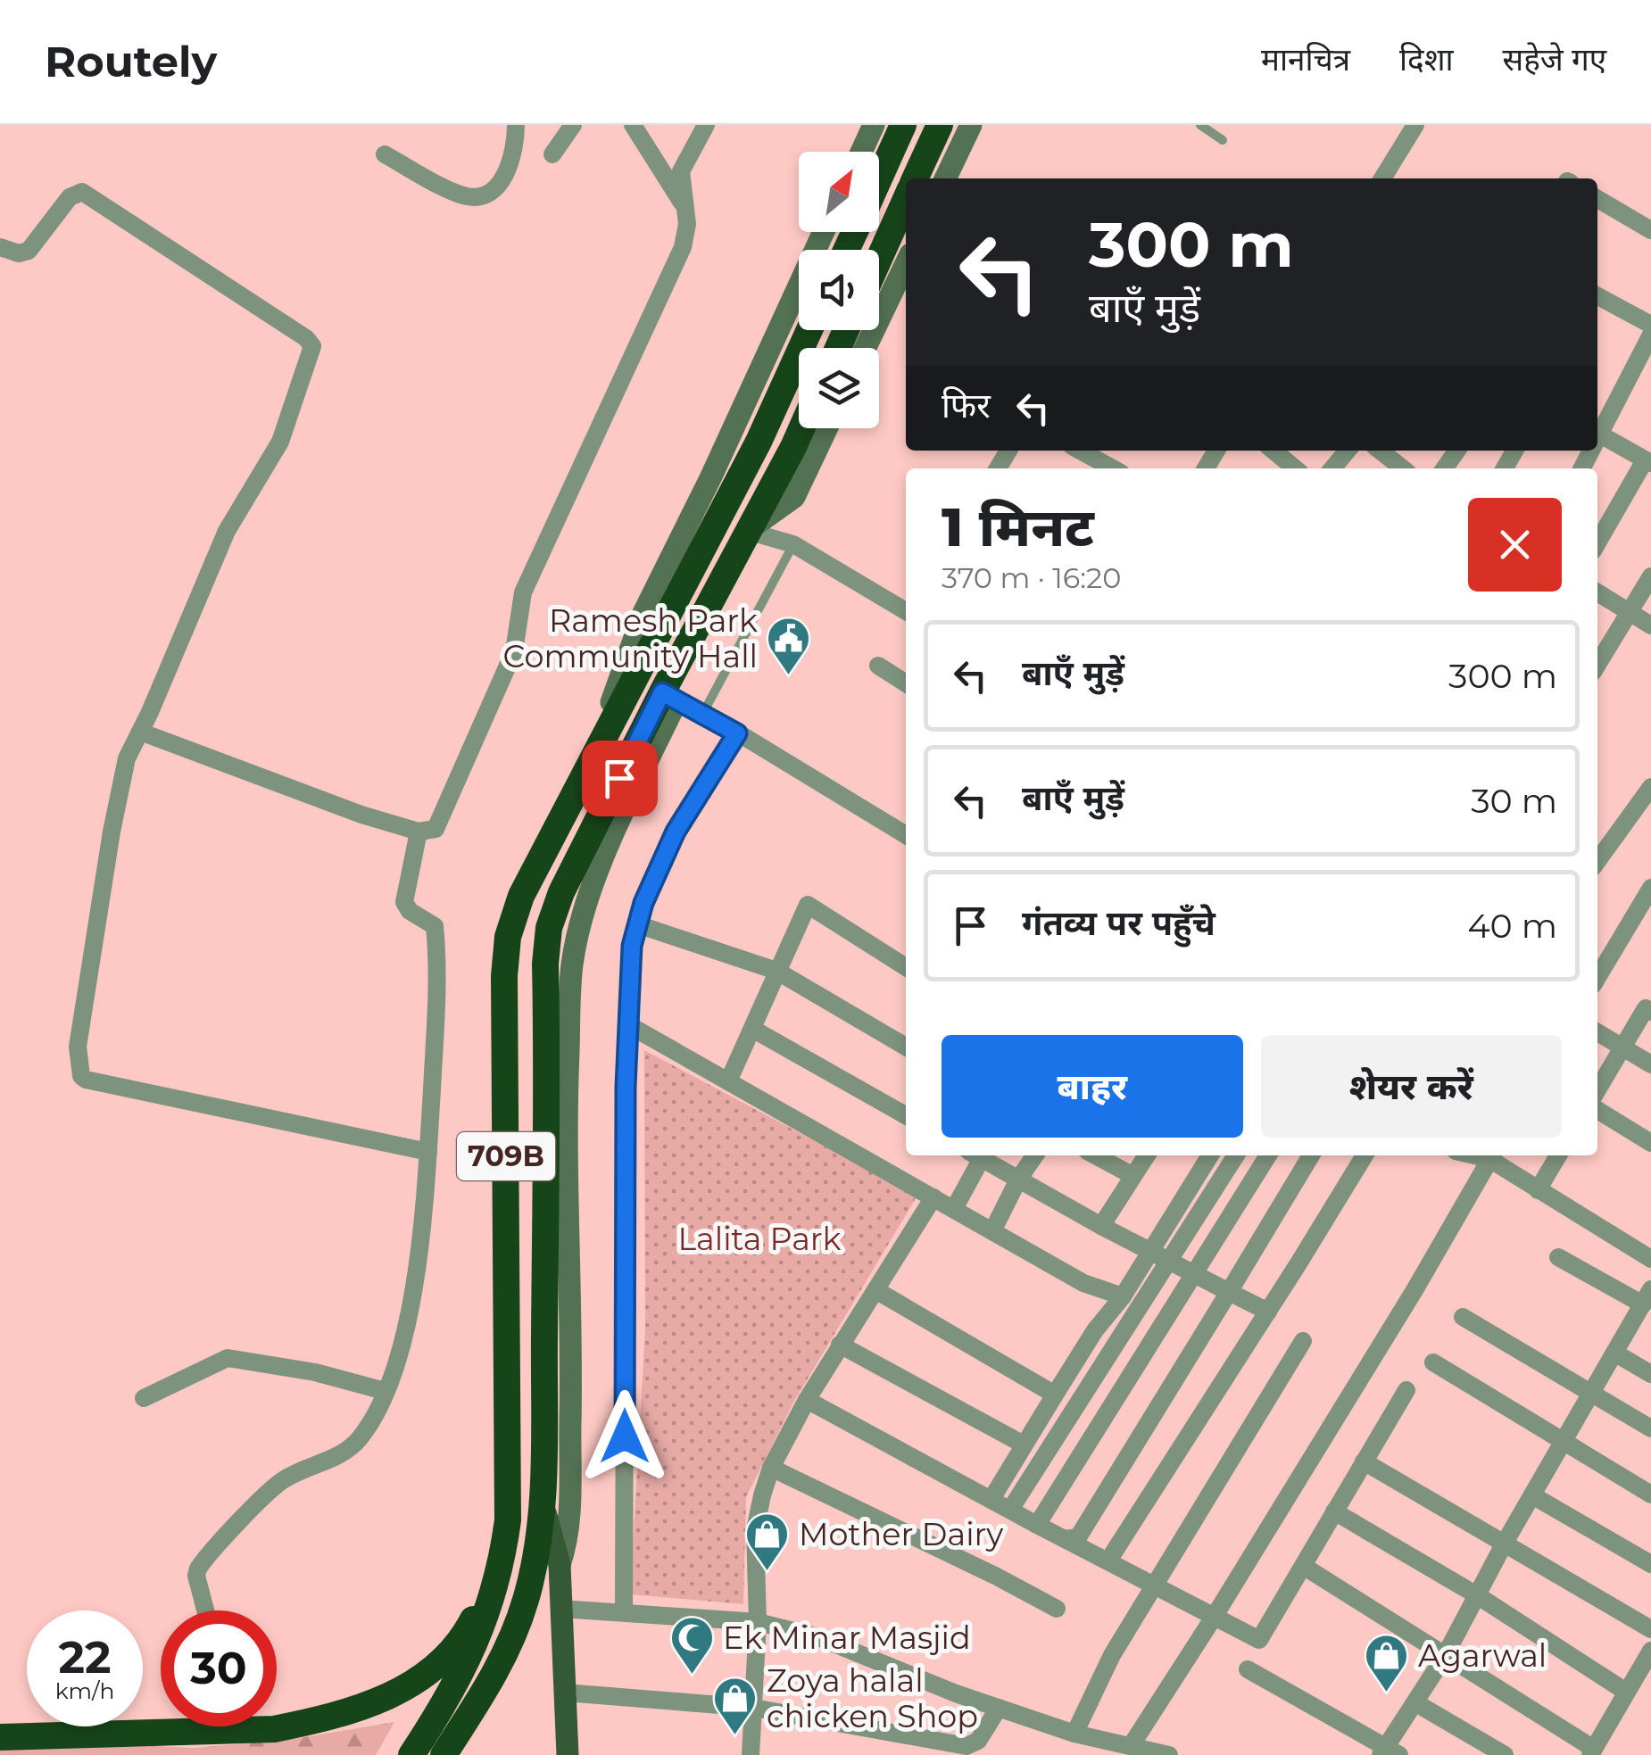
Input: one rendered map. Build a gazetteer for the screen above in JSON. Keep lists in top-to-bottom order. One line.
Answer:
{"streets":{"highway":["709B"]},"parks":["Lalita Park"],"places":{"public building":["Ramesh Park Community Hall"],"shop":["Mother Dairy","Agarwal","Zoya halal chicken Shop"],"mosque":["Ek Minar Masjid"]},"north":"top right","page":{"header":"Routely","nav":["मानचित्र","दिशा","सहेजे गए"],"turn":["300 m","बाएँ मुड़ें"],"then":"फिर","heading":["1 मिनट","370 m · 16:20"],"list":[{"name":"बाएँ मुड़ें","value":"300 m"},{"name":"बाएँ मुड़ें","value":"30 m"},{"name":"गंतव्य पर पहुँचे","value":"40 m"}],"buttons":["बाहर","शेयर करें"],"speed":"22 km/h","limit":"30"}}
